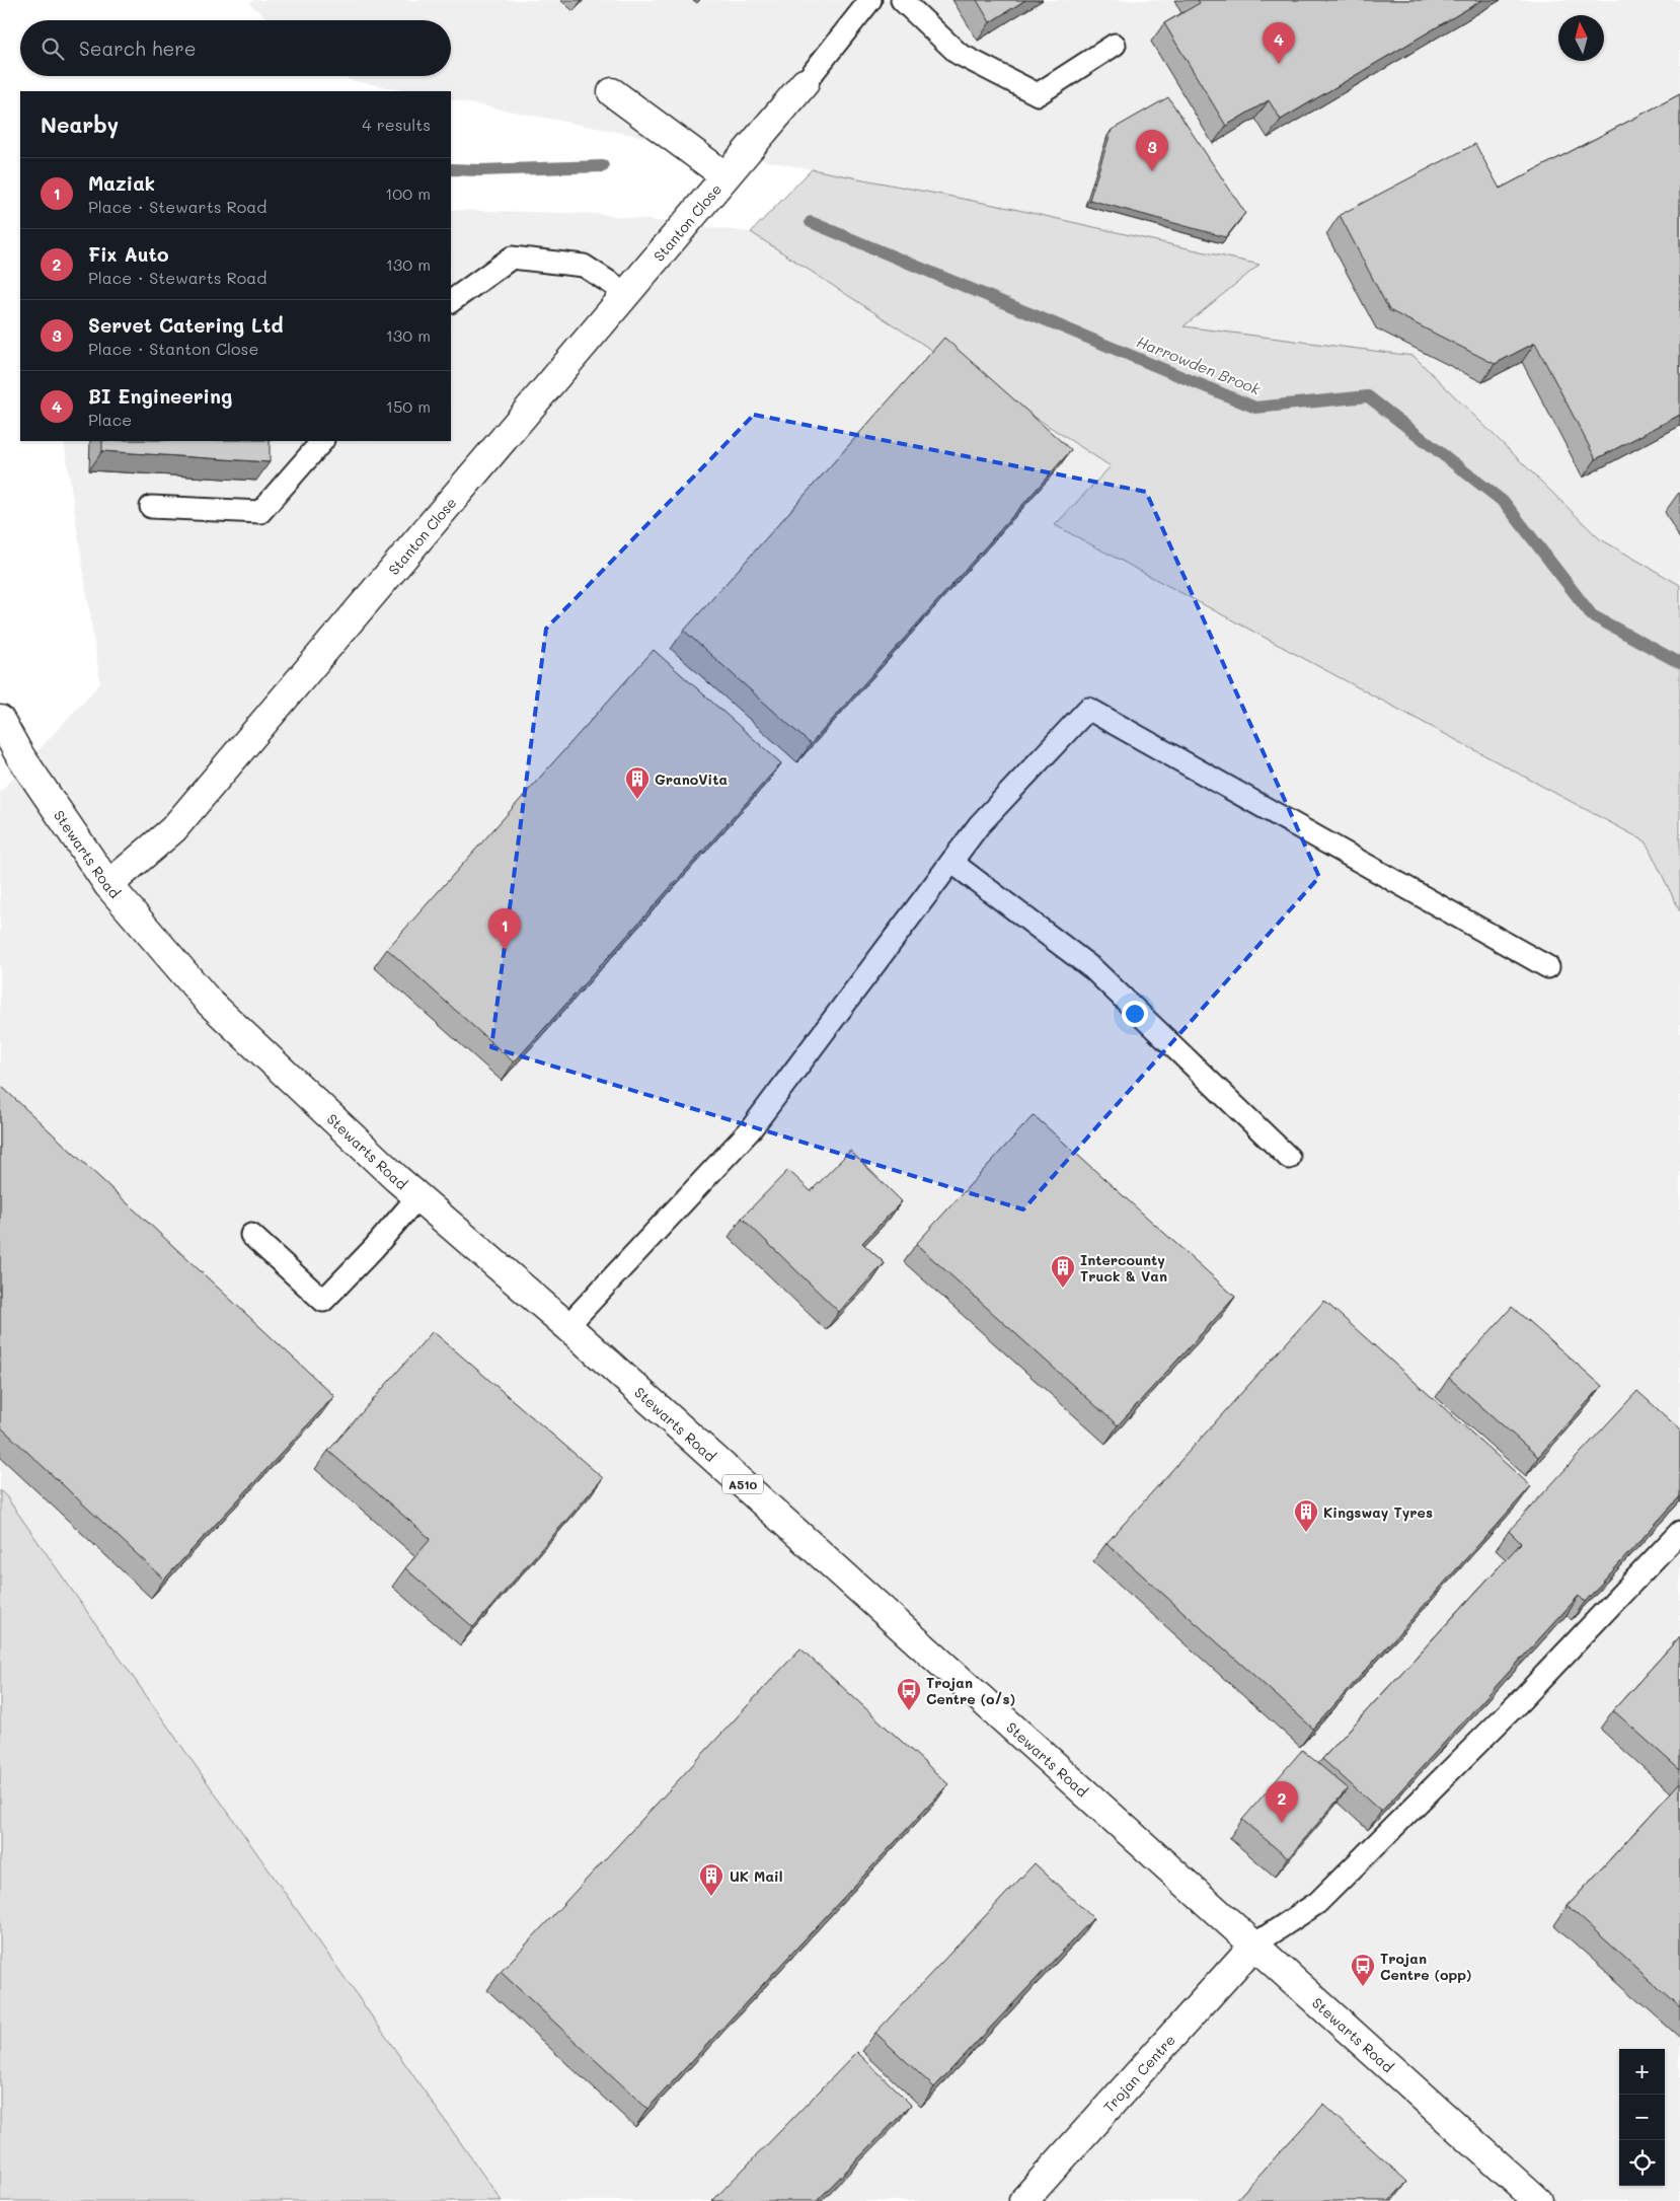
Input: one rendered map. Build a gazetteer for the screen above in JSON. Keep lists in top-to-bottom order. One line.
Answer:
{"streets":{"main road":["Stanton Close","Stewarts Road","A510","Trojan Centre"]},"crossings":[["Stanton Close","Stewarts Road"],["Stewarts Road","Trojan Centre"]],"water":["Harrowden Brook"],"places":{"building":["GranoVita","Intercounty Truck & Van","Kingsway Tyres","UK Mail"],"bus stop":["Trojan Centre (o/s)","Trojan Centre (opp)"]},"north":"top","page":{"search":"Search here","pins":["4","3","1","2"],"heading":["Nearby","4 results"],"list":[{"mark":"1","name":"Maziak","note":"Place · Stewarts Road","value":"100 m"},{"mark":"2","name":"Fix Auto","note":"Place · Stewarts Road","value":"130 m"},{"mark":"3","name":"Servet Catering Ltd","note":"Place · Stanton Close","value":"130 m"},{"mark":"4","name":"BI Engineering","note":"Place","value":"150 m"}],"map_buttons":["+","−"]}}
